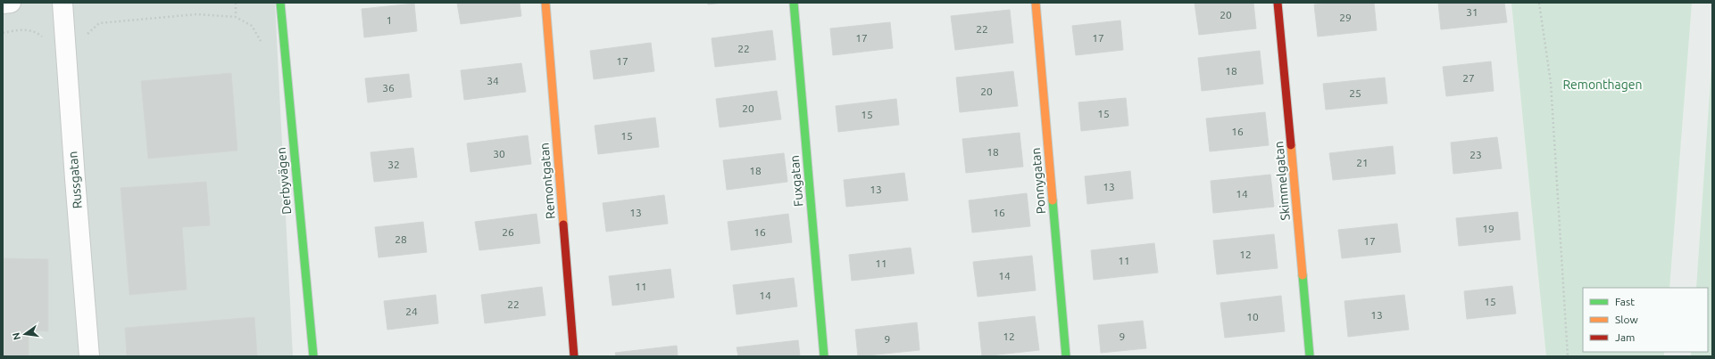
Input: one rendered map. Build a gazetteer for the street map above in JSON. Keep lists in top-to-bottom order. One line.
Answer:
{"streets":{"street":["Russgatan","Derbyvägen","Remontgatan","Fuxgatan","Ponnygatan","Skimmelgatan"]},"parks":["Remonthagen"],"house_numbers":["31","20","29","1","22","17","17","22","17","18","27","34","36","20","25","20","15","15","16","15","18","30","23","21","32","18","13","13","14","13","16","19","26","16","28","17","12","11","11","14","11","14","15","22","24","13","10","12","9","9"],"legend":["Fast","Slow","Jam"],"north":"left"}
